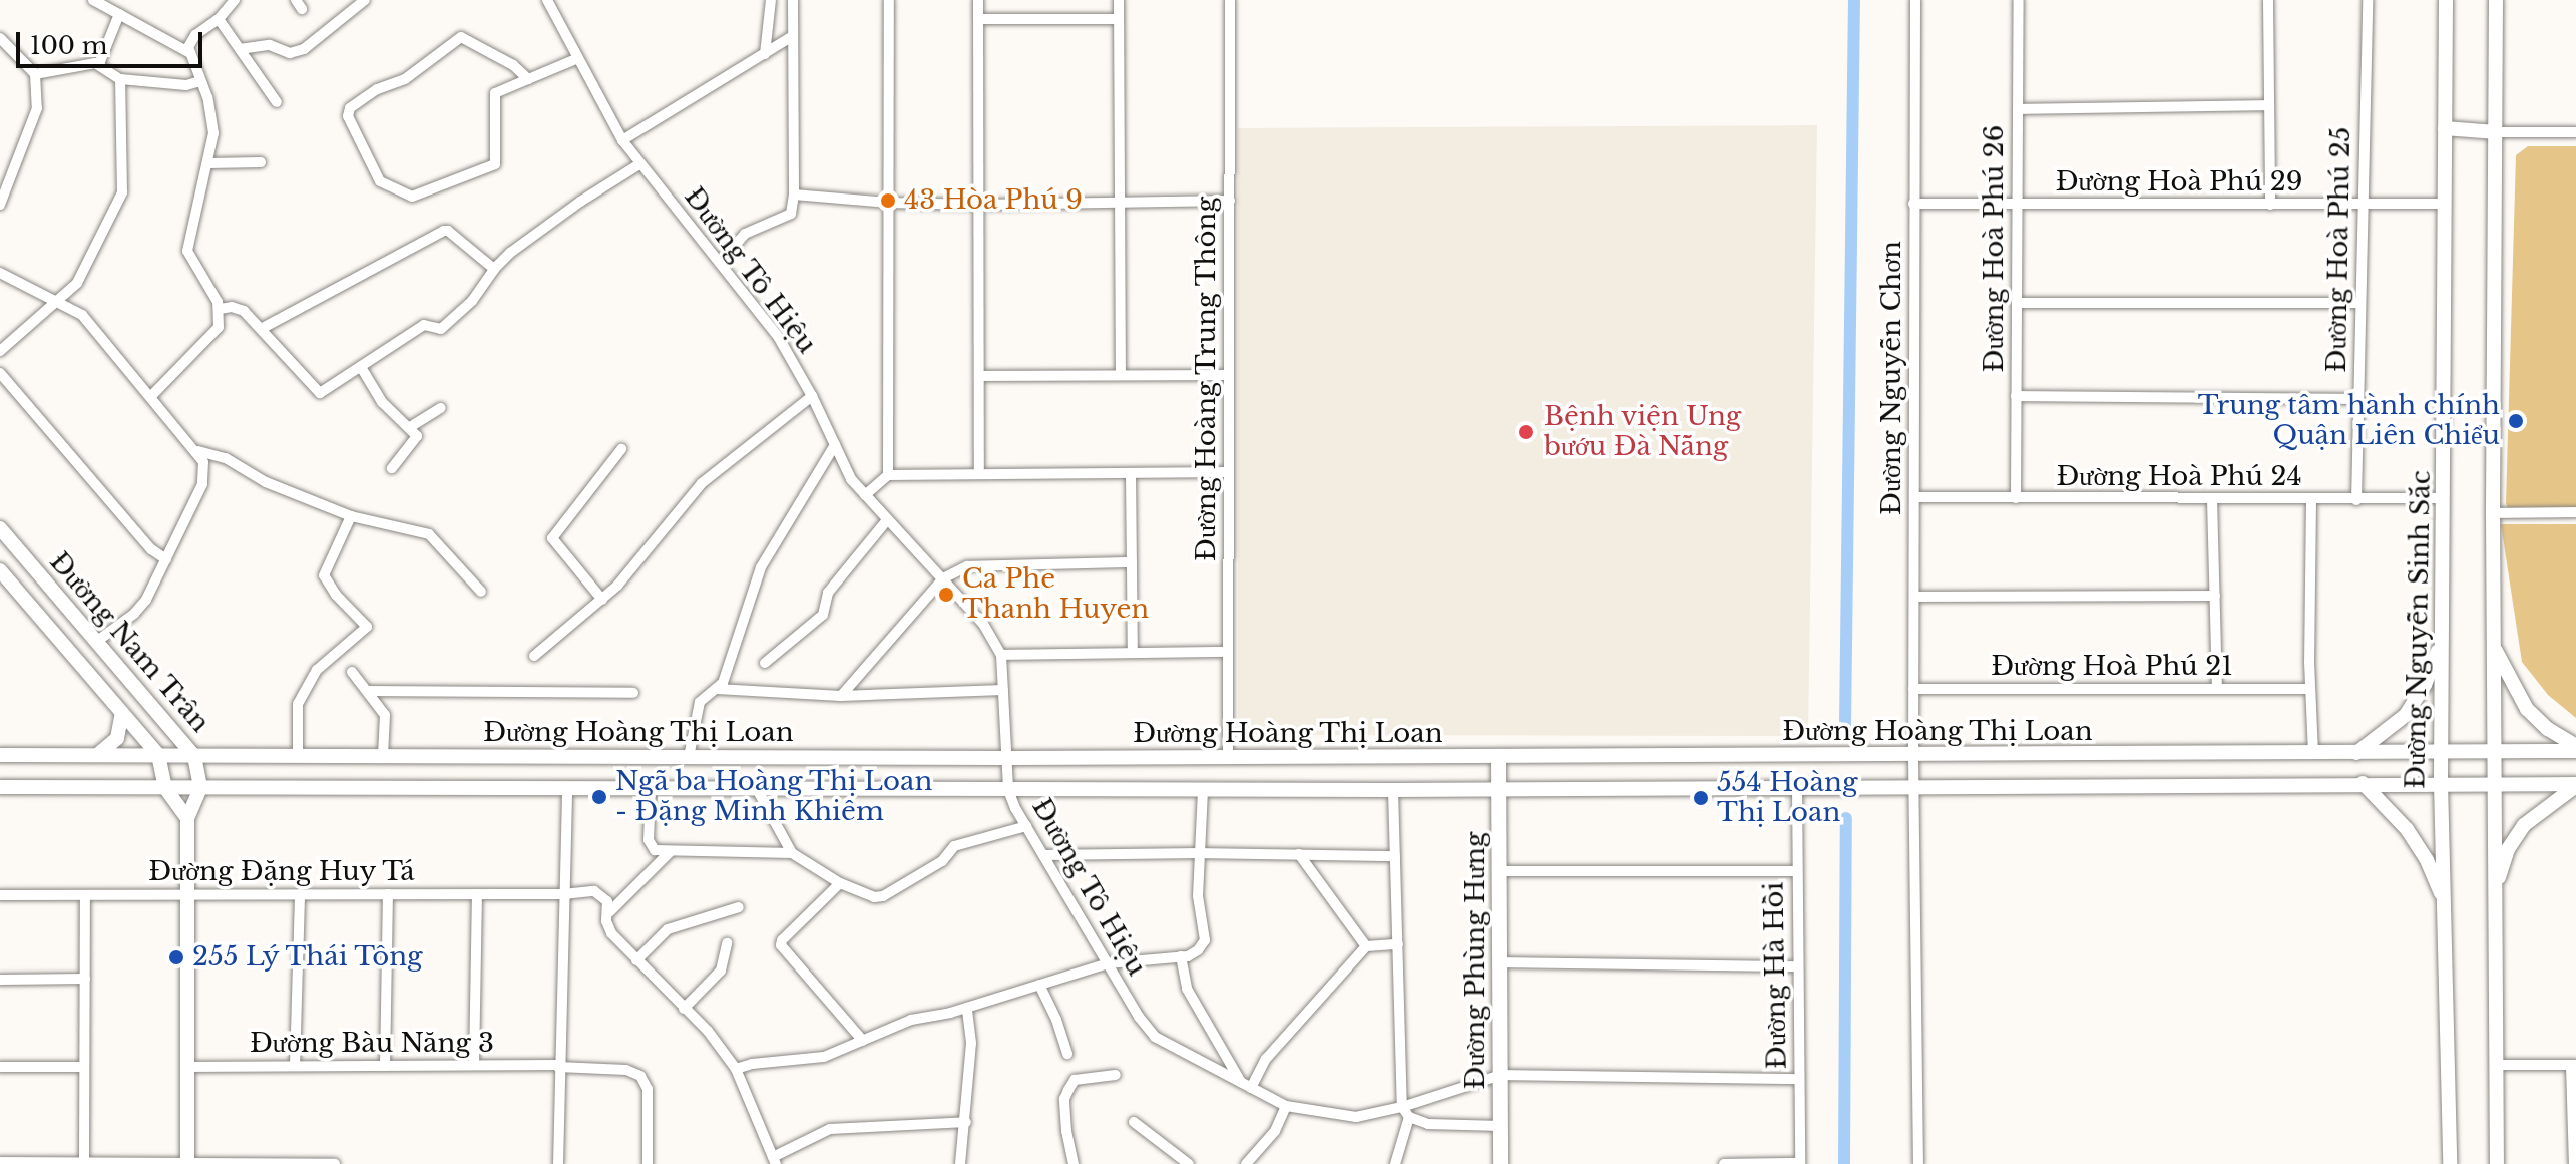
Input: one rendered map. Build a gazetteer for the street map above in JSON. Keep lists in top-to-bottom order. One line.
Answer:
{"streets":{"main road":["Đường Nguyễn Sinh Sắc","Đường Nam Trân","Đường Hoàng Thị Loan","Đường Phùng Hưng"],"street":["Đường Hoà Phú 29","Đường Hoà Phú 26","Đường Hoà Phú 25","Đường Tô Hiệu","Đường Nguyễn Chơn","Đường Hoàng Trung Thông","Đường Hoà Phú 24","Đường Hoà Phú 21","Đường Đặng Huy Tá","Đường Hà Hồi","Đường Bàu Năng 3"]},"crossings":[["Đường Hoà Phú 29","Đường Hoà Phú 26"],["Đường Hoà Phú 29","Đường Hoà Phú 25"],["Đường Hoà Phú 29","Đường Nguyễn Chơn"],["Đường Hoà Phú 29","Đường Nguyễn Sinh Sắc"],["Đường Hoà Phú 26","Đường Hoà Phú 24"],["Đường Hoà Phú 25","Đường Hoà Phú 24"],["Đường Tô Hiệu","Đường Hoàng Thị Loan"],["Đường Tô Hiệu","Đường Phùng Hưng"],["Đường Tô Hiệu","Đường Hà Hồi"],["Đường Nguyễn Chơn","Đường Hoà Phú 24"],["Đường Nguyễn Chơn","Đường Hoà Phú 21"],["Đường Nguyễn Chơn","Đường Hoàng Thị Loan"],["Đường Hoàng Trung Thông","Đường Hoàng Thị Loan"],["Đường Hoà Phú 24","Đường Nguyễn Sinh Sắc"],["Đường Nguyễn Sinh Sắc","Đường Hoàng Thị Loan"],["Đường Nam Trân","Đường Hoàng Thị Loan"],["Đường Hoàng Thị Loan","Đường Phùng Hưng"],["Đường Hoàng Thị Loan","Đường Hà Hồi"]],"places":["43 Hòa Phú 9","Trung tâm hành chính Quận Liên Chiểu","Bệnh viện Ung bướu Đà Nẵng","Ca Phe Thanh Huyen","Ngã ba Hoàng Thị Loan - Đặng Minh Khiêm","554 Hoàng Thị Loan","255 Lý Thái Tông"],"scale_bar":"100 m"}
